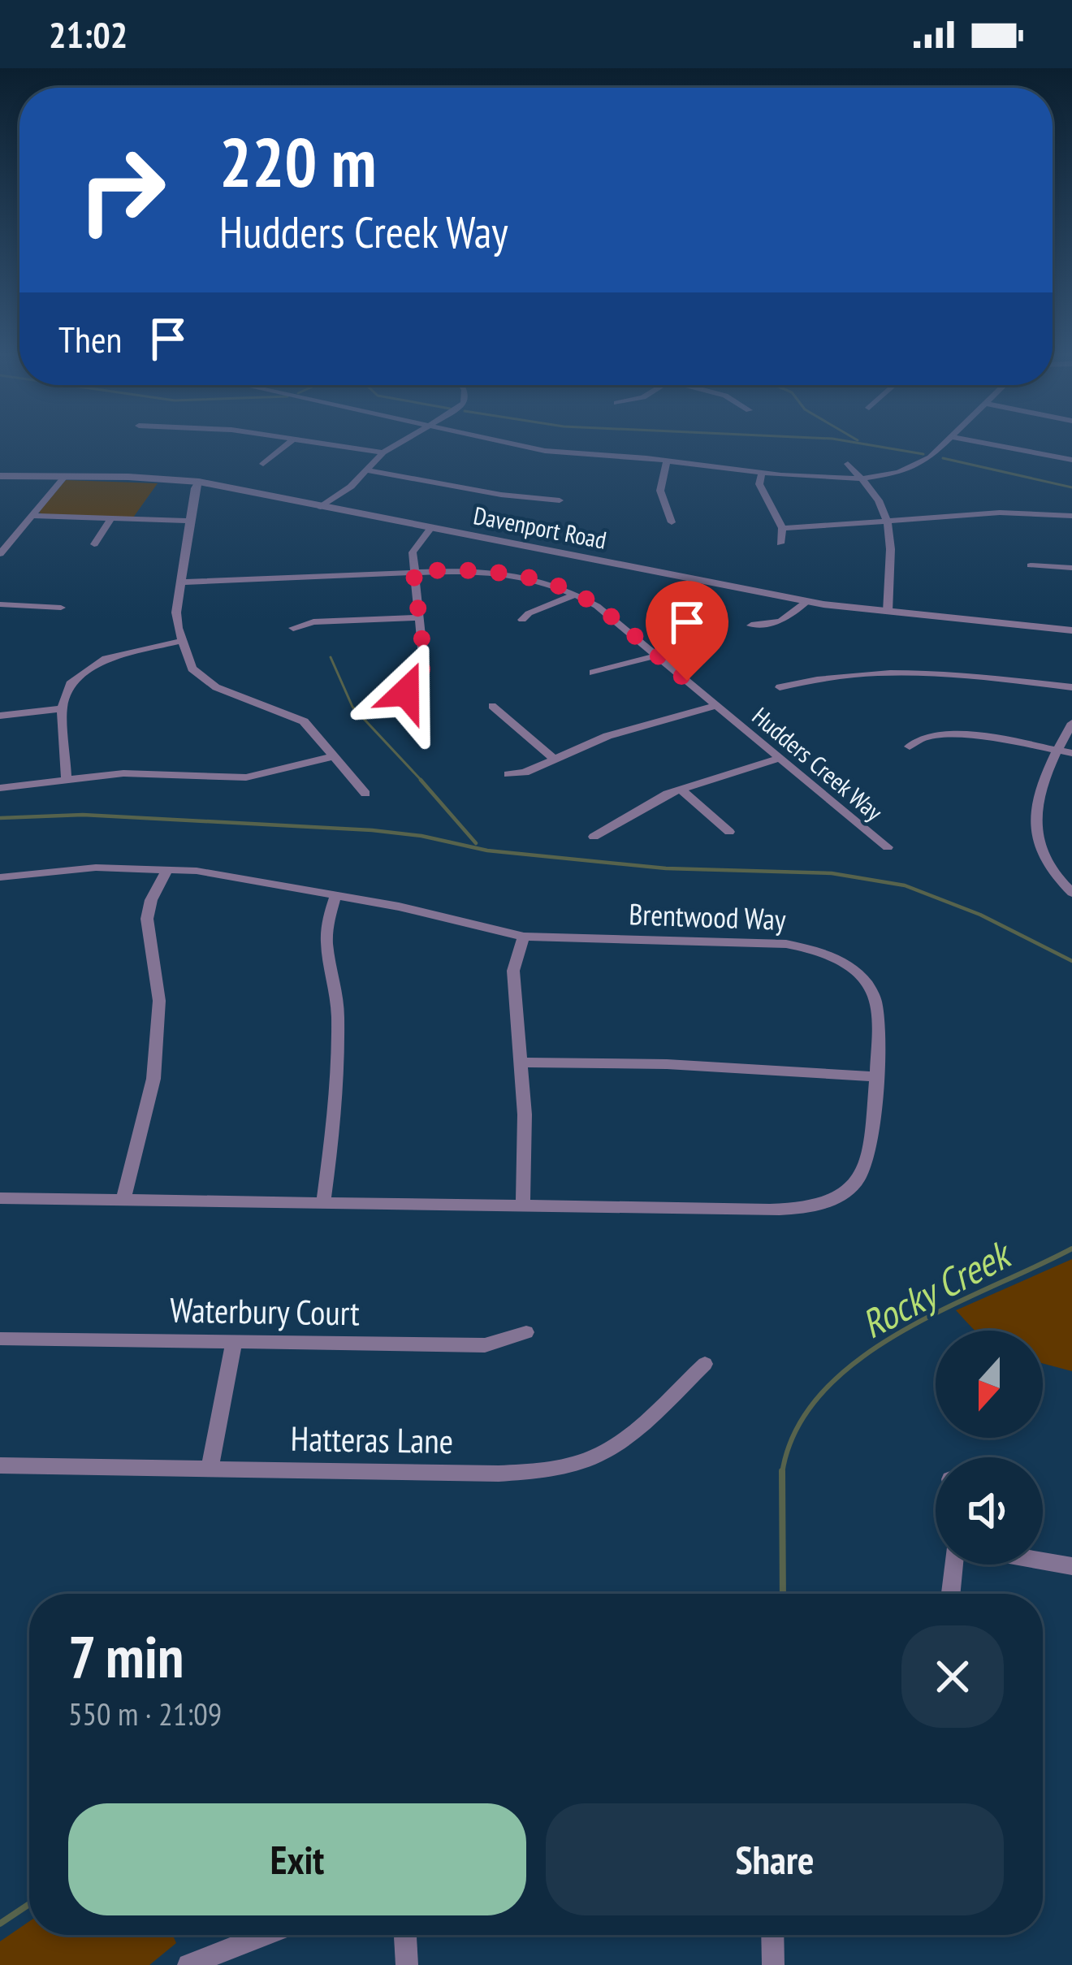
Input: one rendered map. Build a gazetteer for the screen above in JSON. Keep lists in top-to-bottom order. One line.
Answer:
{"streets":{"street":["Davenport Road","Hudders Creek Way","Brentwood Way","Waterbury Court","Hatteras Lane"]},"water":["Rocky Creek"],"north":"bottom","page":{"status":"21:02","turn":["220 m","Hudders Creek Way"],"then":"Then","heading":["7 min","550 m · 21:09"],"buttons":["Exit","Share"]}}
